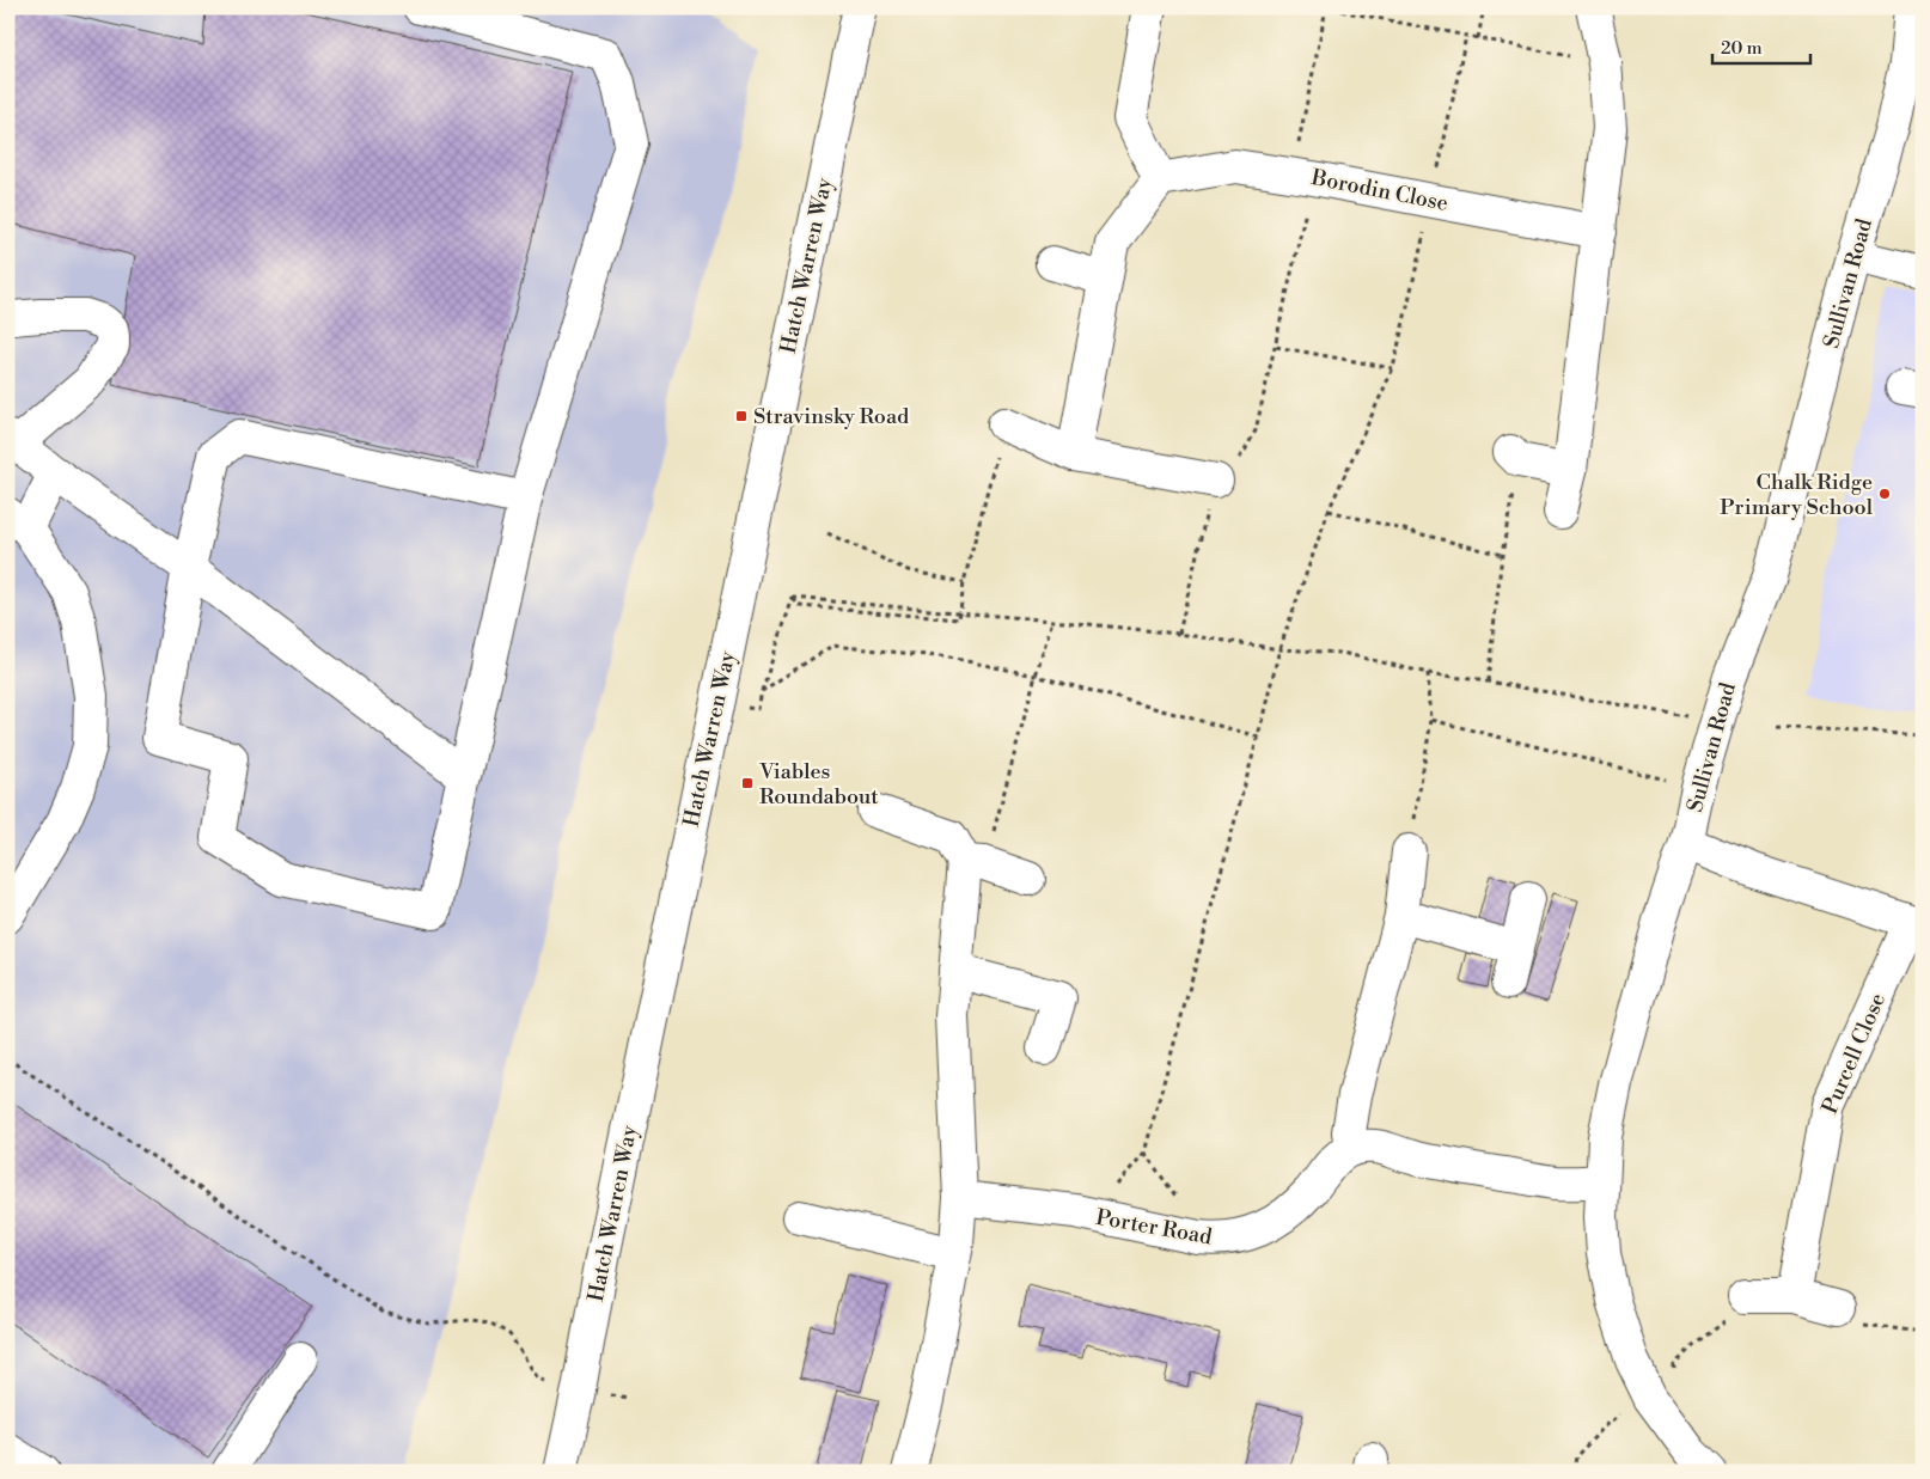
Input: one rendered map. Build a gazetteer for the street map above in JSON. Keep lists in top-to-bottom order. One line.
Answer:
{"streets":{"street":["Borodin Close","Hatch Warren Way","Sullivan Road","Purcell Close","Porter Road"]},"crossings":[["Sullivan Road","Purcell Close"]],"places":{"transit":["Stravinsky Road","Viables Roundabout"],"other":["Chalk Ridge Primary School"]},"scale_bar":"20 m"}
